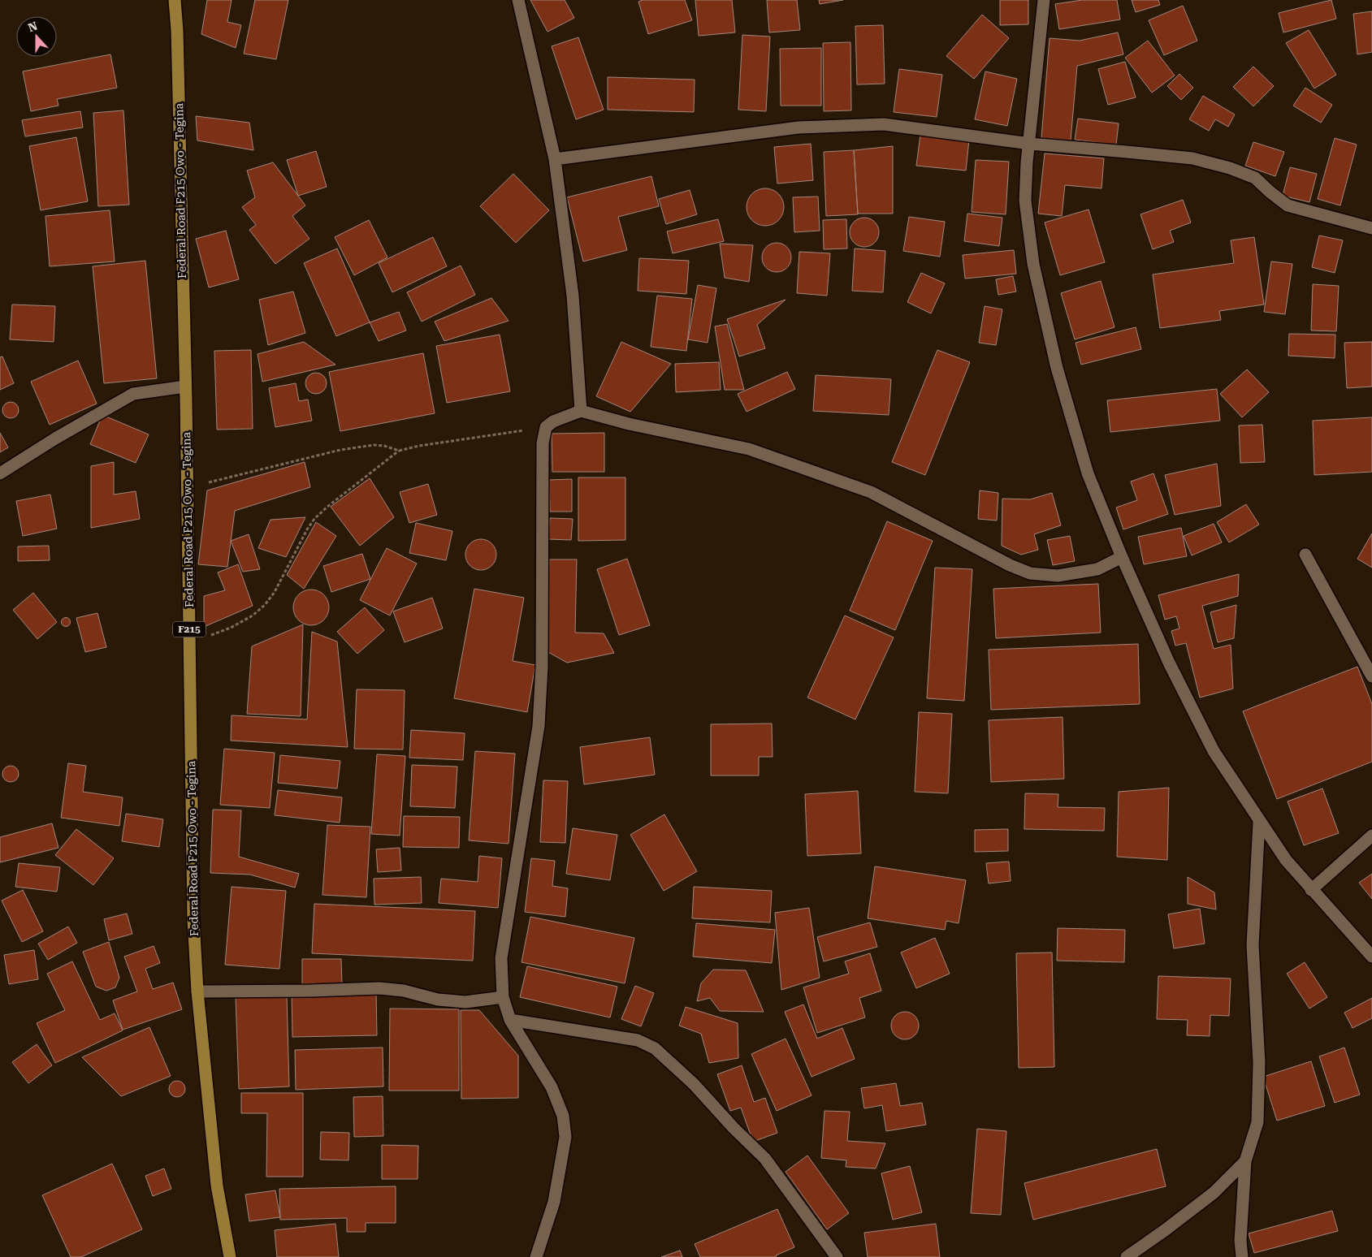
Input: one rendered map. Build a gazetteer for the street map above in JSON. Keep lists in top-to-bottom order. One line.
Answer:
{"streets":{"main road":["Federal Road F215 Owo - Tegina","F215"]},"north":"top"}
